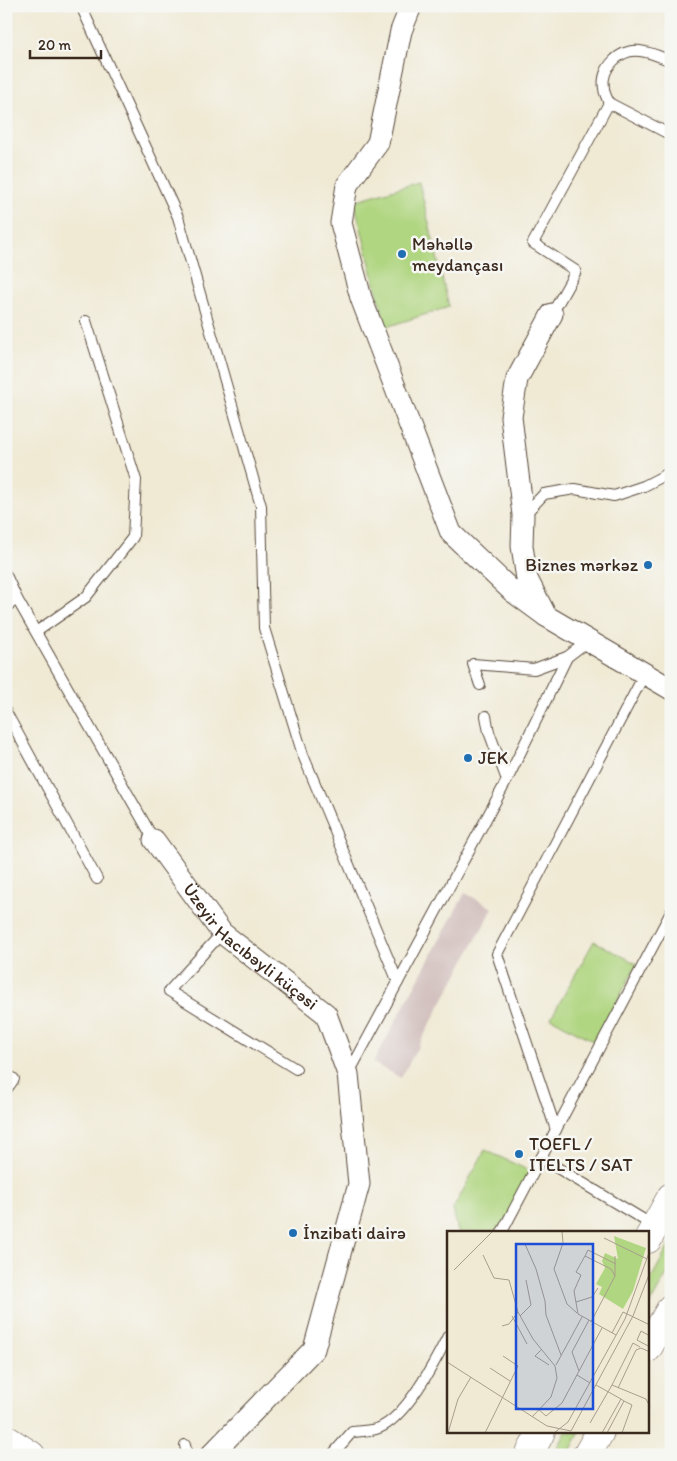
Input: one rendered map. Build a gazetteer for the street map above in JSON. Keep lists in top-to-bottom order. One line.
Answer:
{"streets":{"street":["Üzeyir Hacıbəyli küçəsi"]},"places":["Məhəllə meydançası","Biznes mərkəz","JEK","TOEFL / ITELTS / SAT","İnzibati dairə"],"scale_bar":"20 m"}
